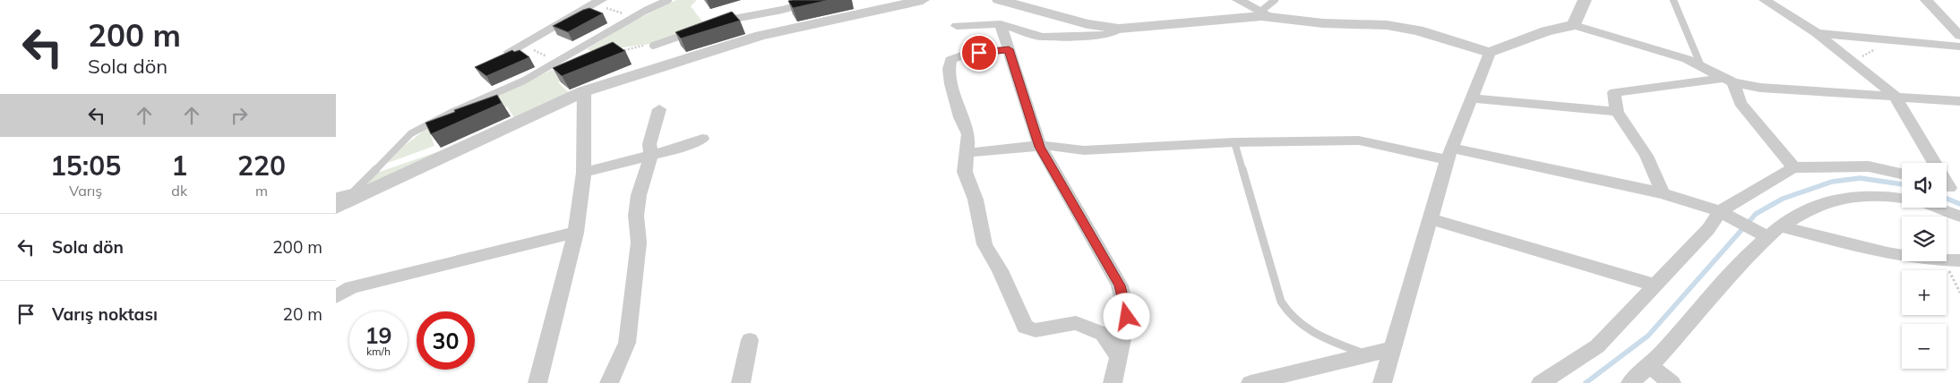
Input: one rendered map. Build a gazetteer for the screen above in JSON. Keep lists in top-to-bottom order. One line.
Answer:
{"page":{"turn":["200 m","Sola dön"],"eta":["15:05","Varış","1","dk","220","m"],"map_buttons":["+","−"],"list":[{"name":"Sola dön","value":"200 m"},{"name":"Varış noktası","value":"20 m"}],"speed":"19 km/h","limit":"30"}}
